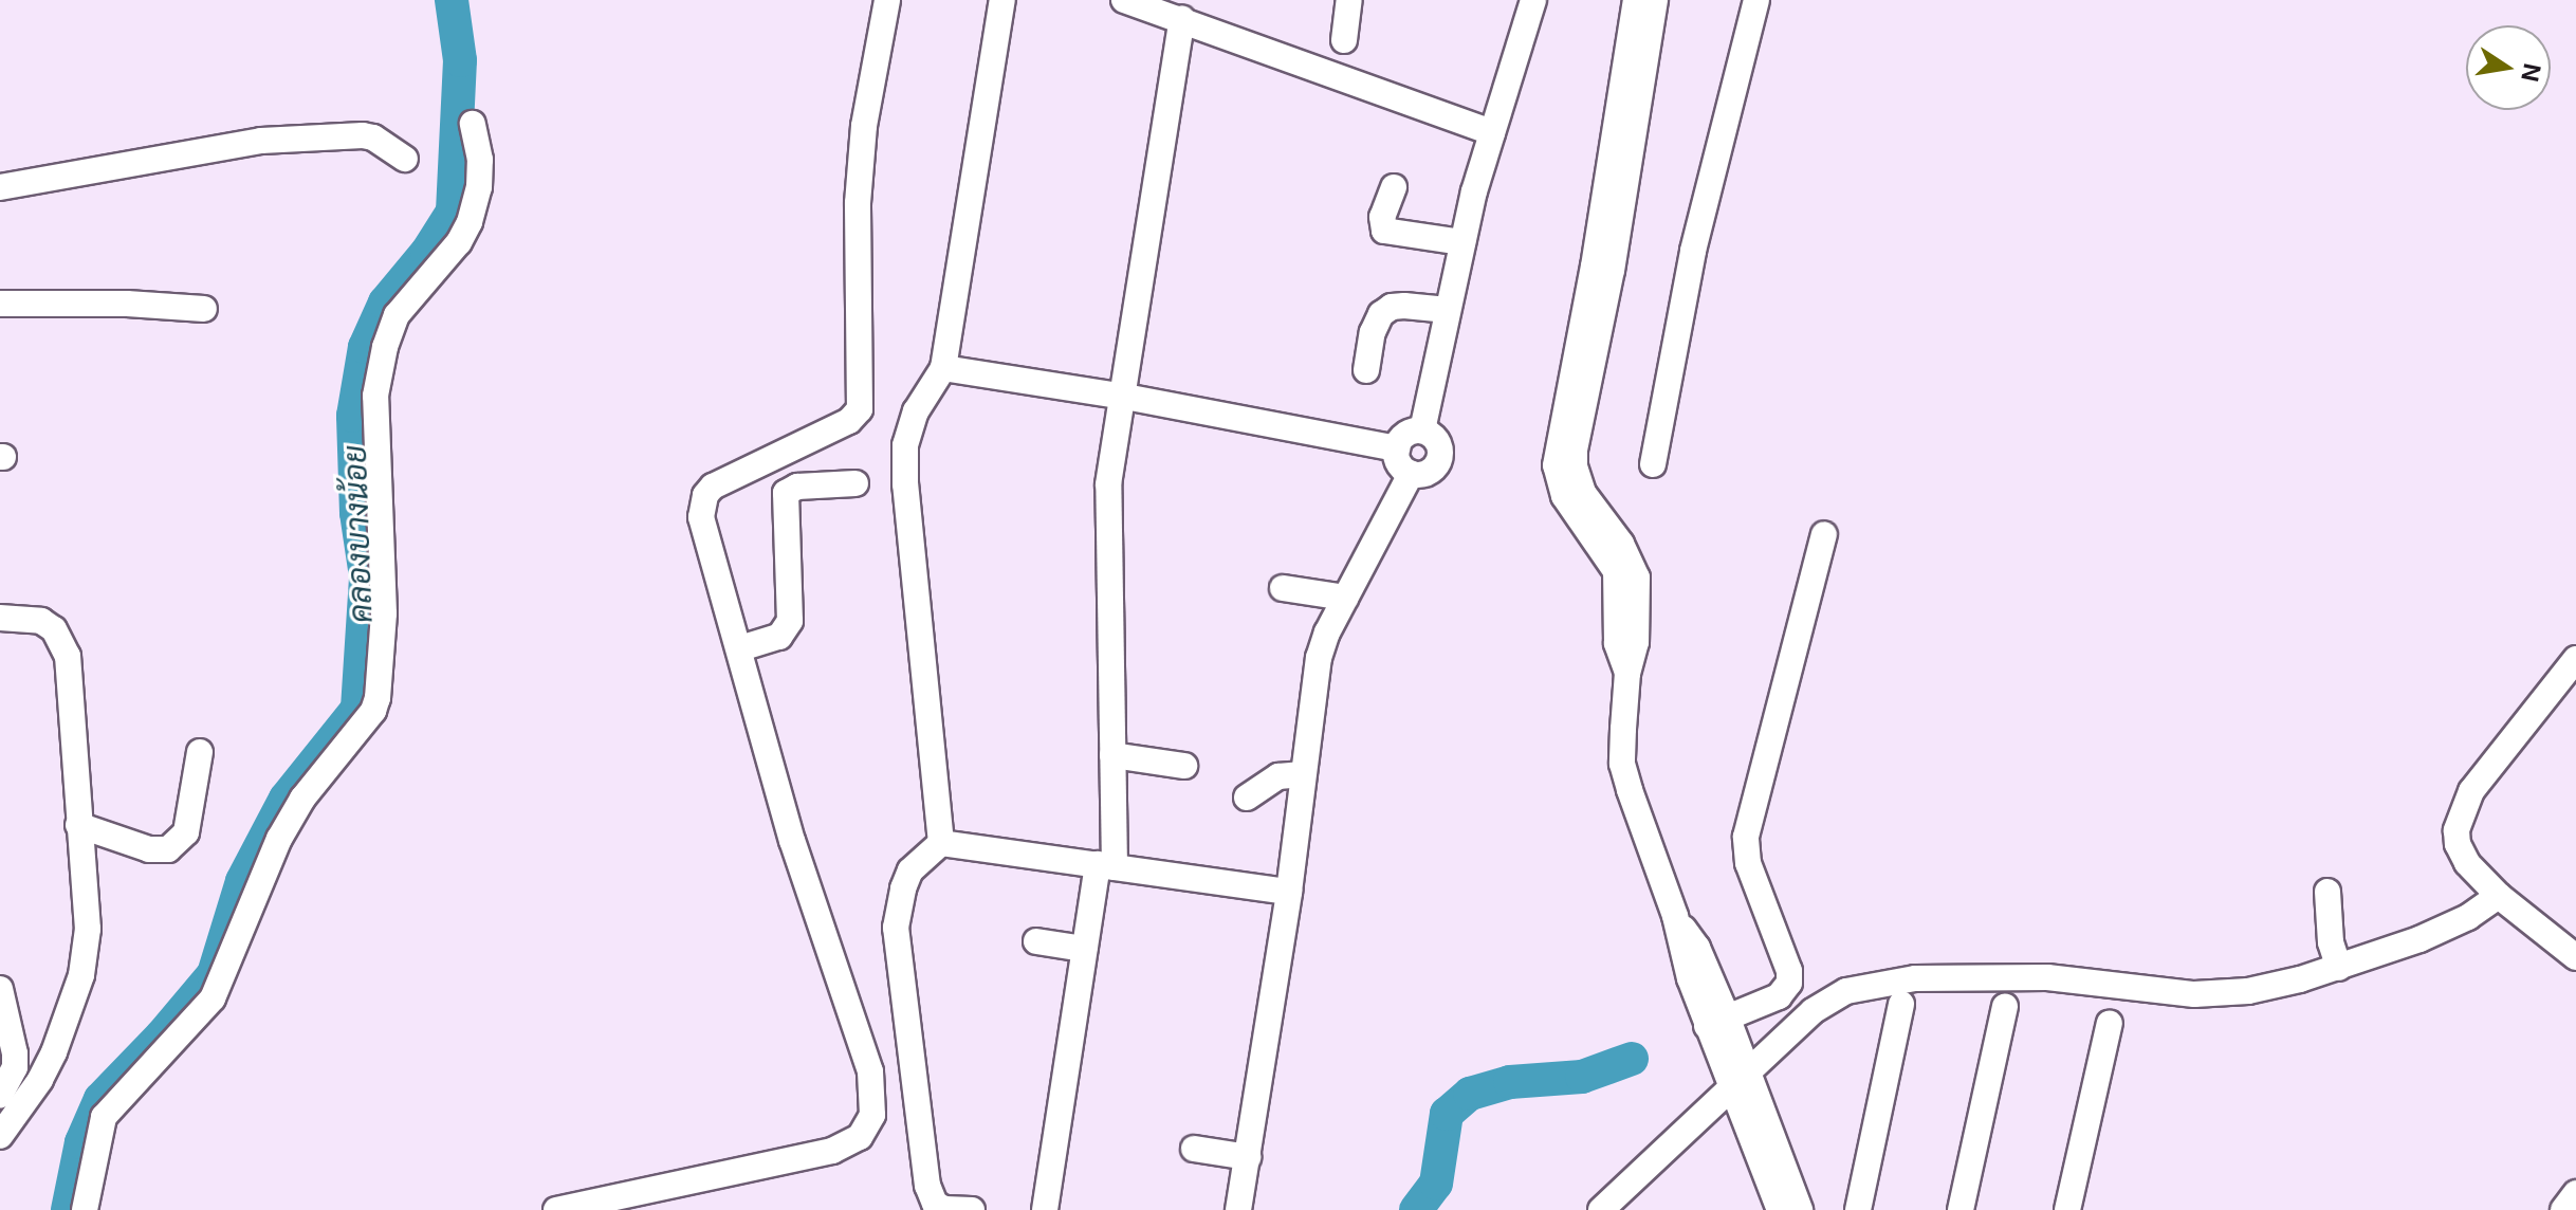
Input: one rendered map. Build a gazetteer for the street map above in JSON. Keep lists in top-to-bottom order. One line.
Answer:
{"water":["คลองบางน้อย"],"north":"right"}
